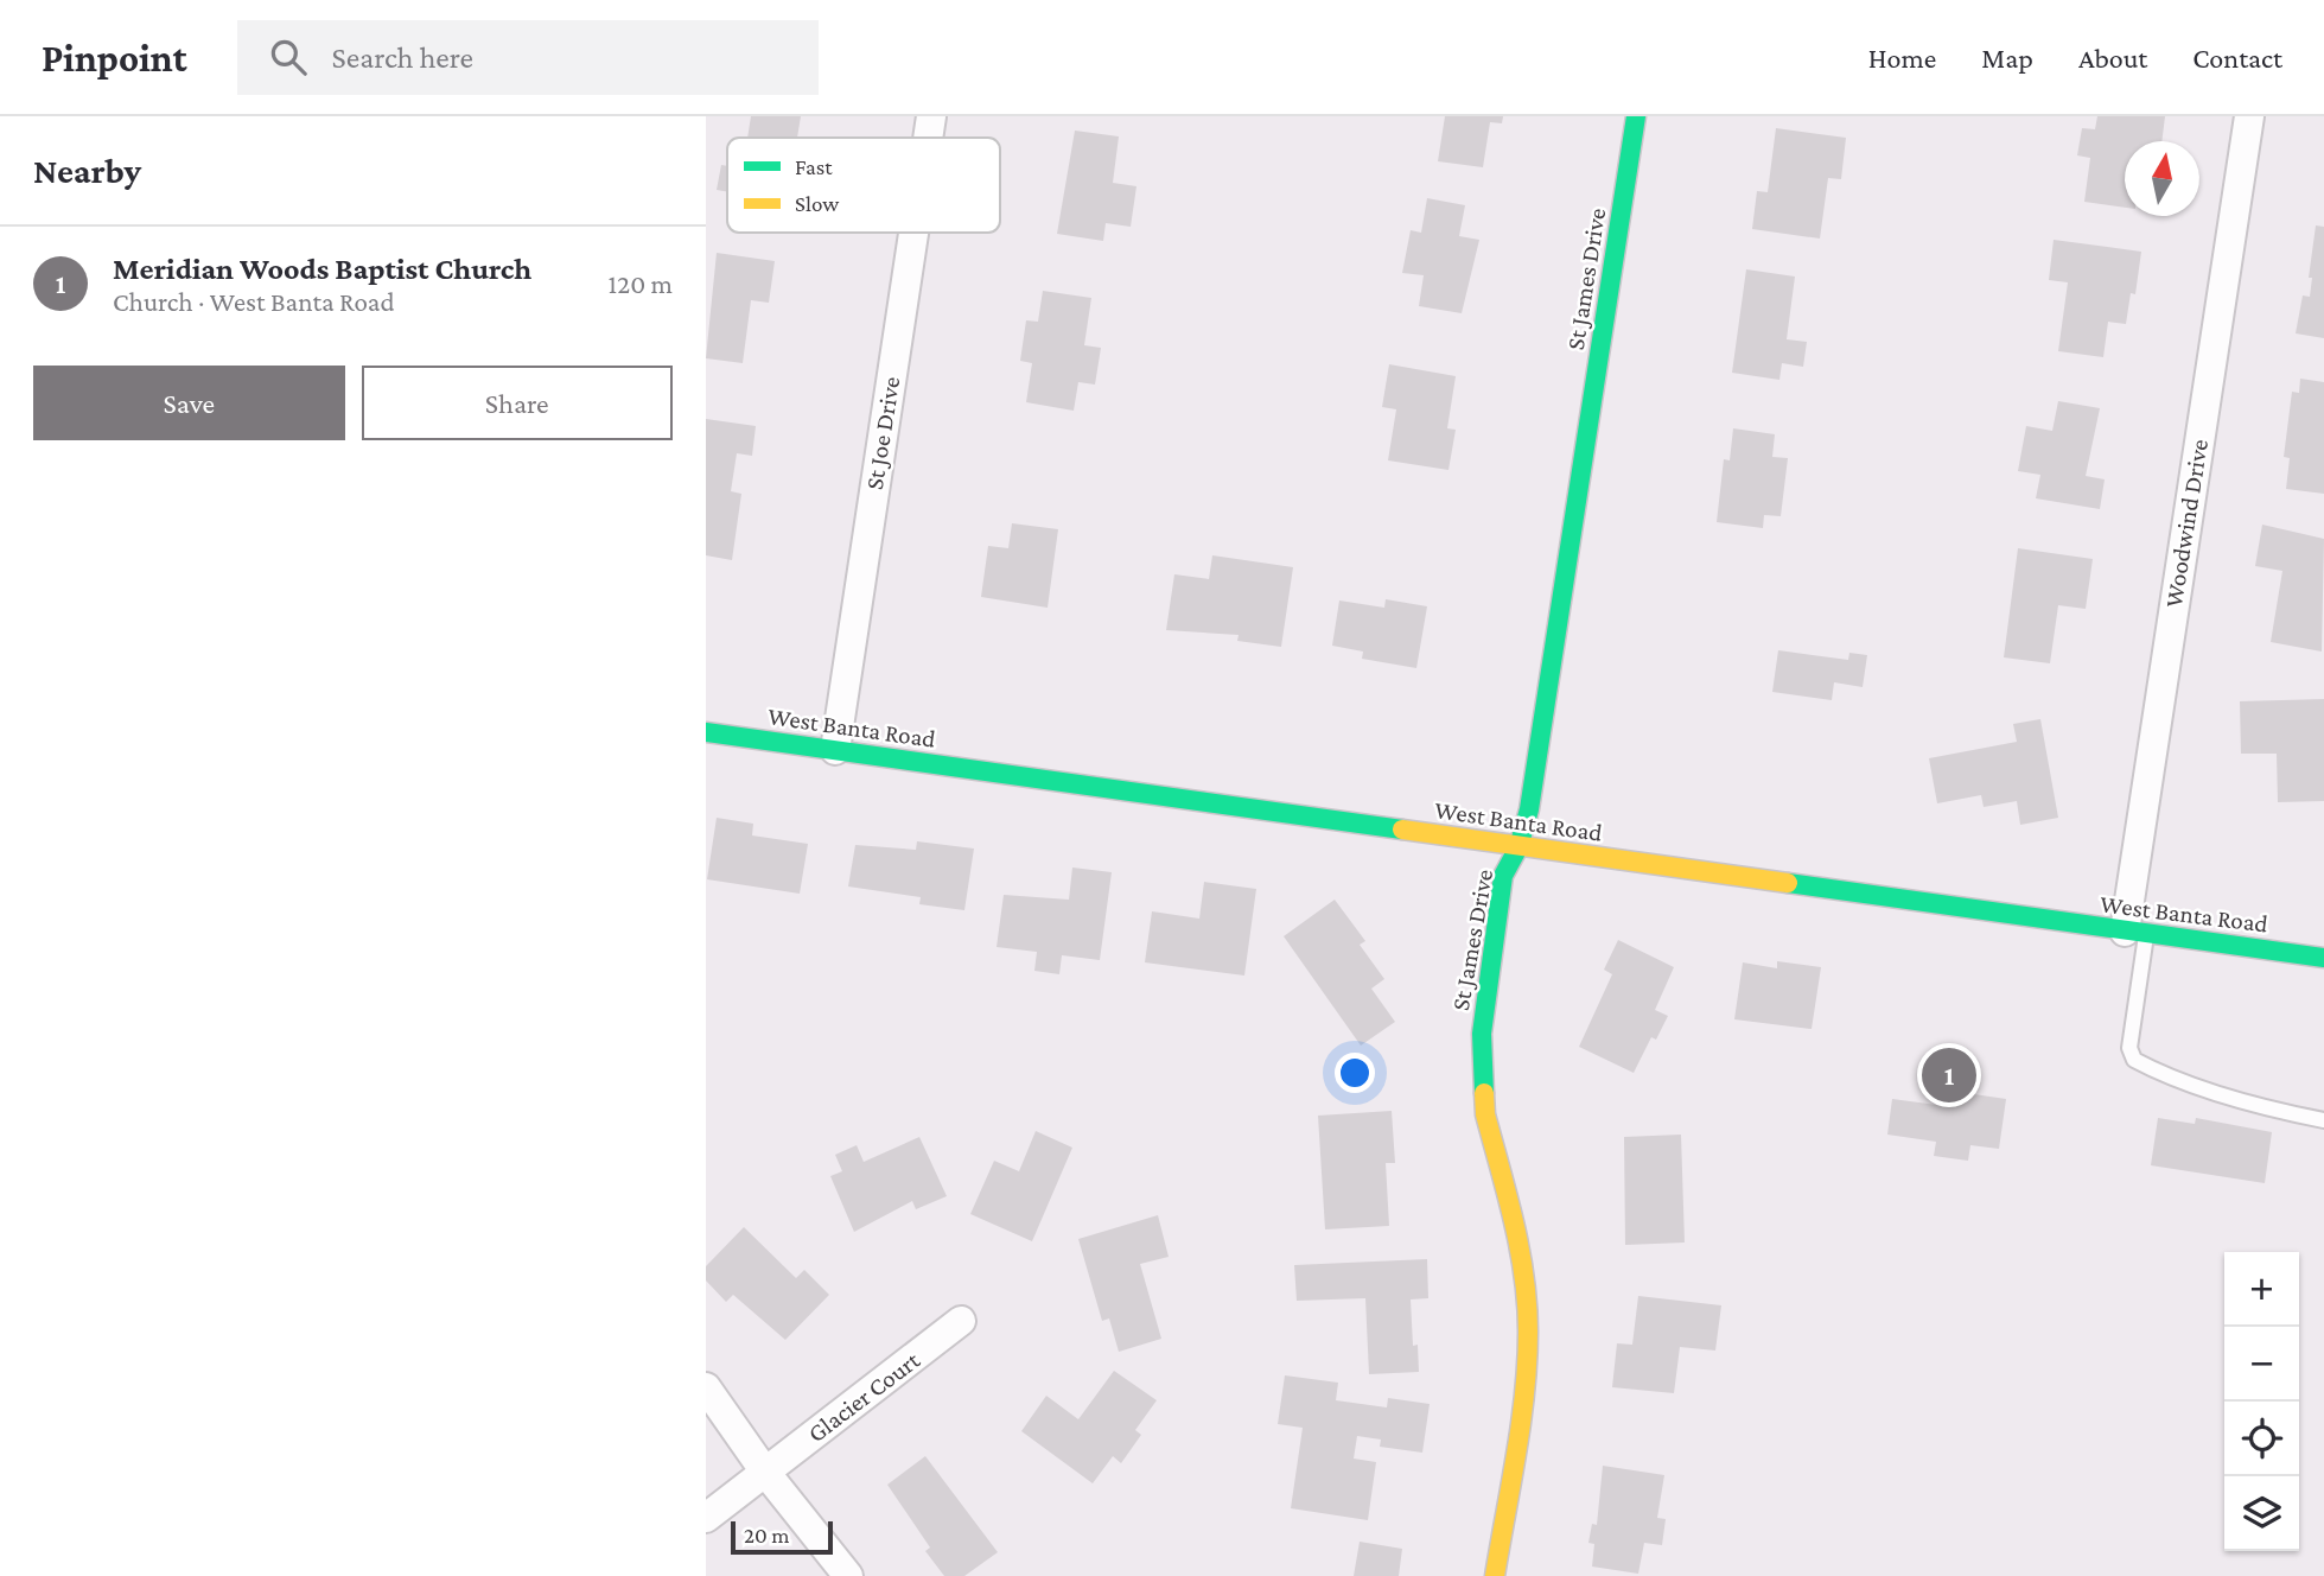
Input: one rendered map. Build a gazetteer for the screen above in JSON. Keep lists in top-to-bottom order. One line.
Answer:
{"streets":{"street":["St James Drive","St Joe Drive","Woodwind Drive","West Banta Road","Glacier Court"]},"crossings":[["St James Drive","West Banta Road"],["St Joe Drive","West Banta Road"],["Woodwind Drive","West Banta Road"]],"legend":["Fast","Slow"],"scale_bar":"20 m","north":"top","page":{"header":"Pinpoint","search":"Search here","nav":["Home","Map","About","Contact"],"heading":"Nearby","list":[{"mark":"1","name":"Meridian Woods Baptist Church","note":"Church · West Banta Road","value":"120 m"}],"buttons":["Save","Share"],"pins":"1","map_buttons":["+","−"],"scale":"20 m"}}
